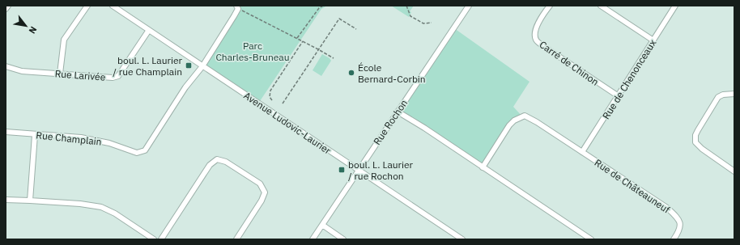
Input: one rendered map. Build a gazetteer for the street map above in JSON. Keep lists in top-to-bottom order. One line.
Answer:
{"streets":{"street":["Carré de Chinon","Rue Larivée","Rue de Chenonceaux","Rue Rochon","Avenue Ludovic-Laurier","Rue Champlain","Rue de Châteauneuf"]},"crossings":[["Carré de Chinon","Rue de Chenonceaux"],["Rue Larivée","Avenue Ludovic-Laurier"],["Rue de Chenonceaux","Rue de Châteauneuf"],["Rue Rochon","Avenue Ludovic-Laurier"],["Avenue Ludovic-Laurier","Rue Champlain"]],"parks":["Parc Charles-Bruneau"],"places":{"transit":["boul. L. Laurier / rue Champlain","boul. L. Laurier / rue Rochon"],"other":["École Bernard-Corbin"]},"north":"bottom right"}
